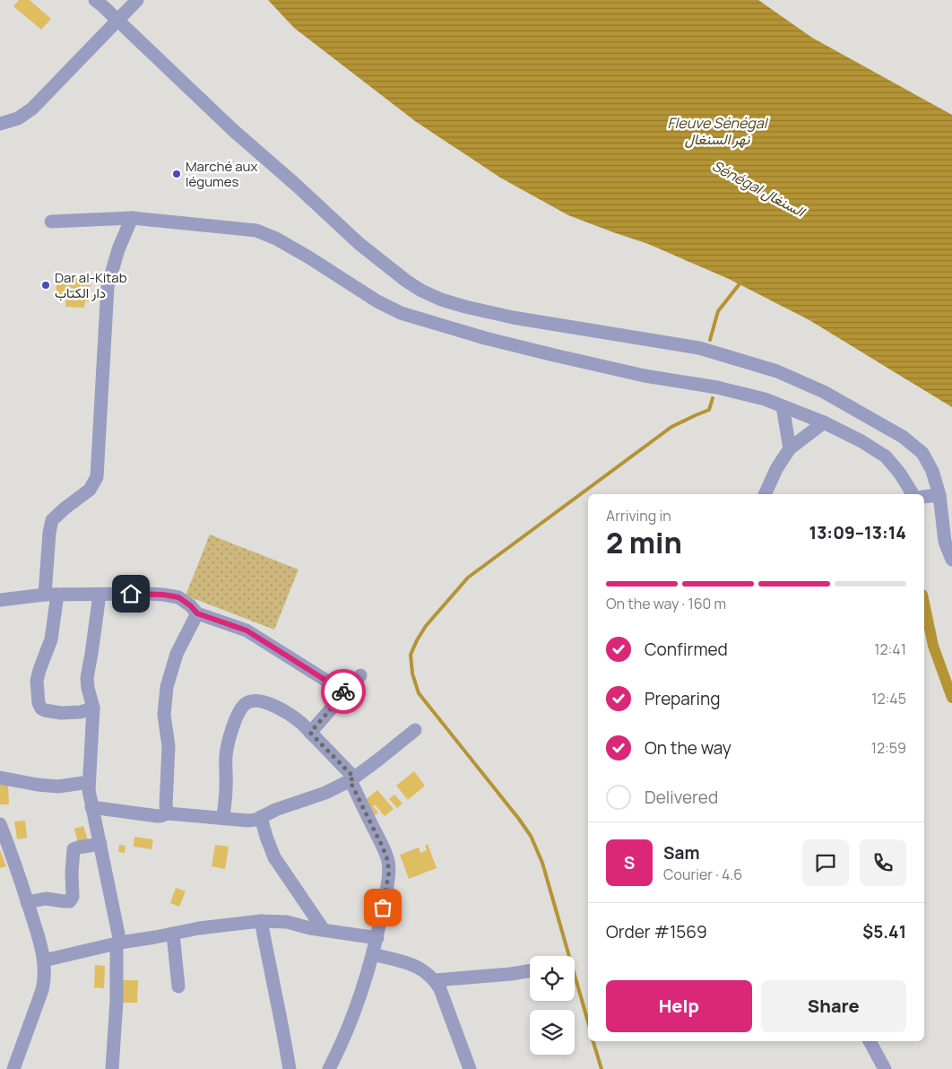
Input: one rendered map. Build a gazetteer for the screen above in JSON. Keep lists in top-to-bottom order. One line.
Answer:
{"water":["Fleuve Sénégal نهر السنغال","Sénégal السنغال"],"places":["Marché aux légumes","Dar al-Kitab دار الكتاب"],"page":{"heading":["2 min","Arriving in","13:09–13:14"],"panel":["Sam","Courier · 4.6","Order #1569","$5.41"],"bar":"On the way · 160 m","list":[["Confirmed","12:41"],["Preparing","12:45"],["On the way","12:59"],"Delivered"],"round":"S","buttons":["Help","Share"]}}
